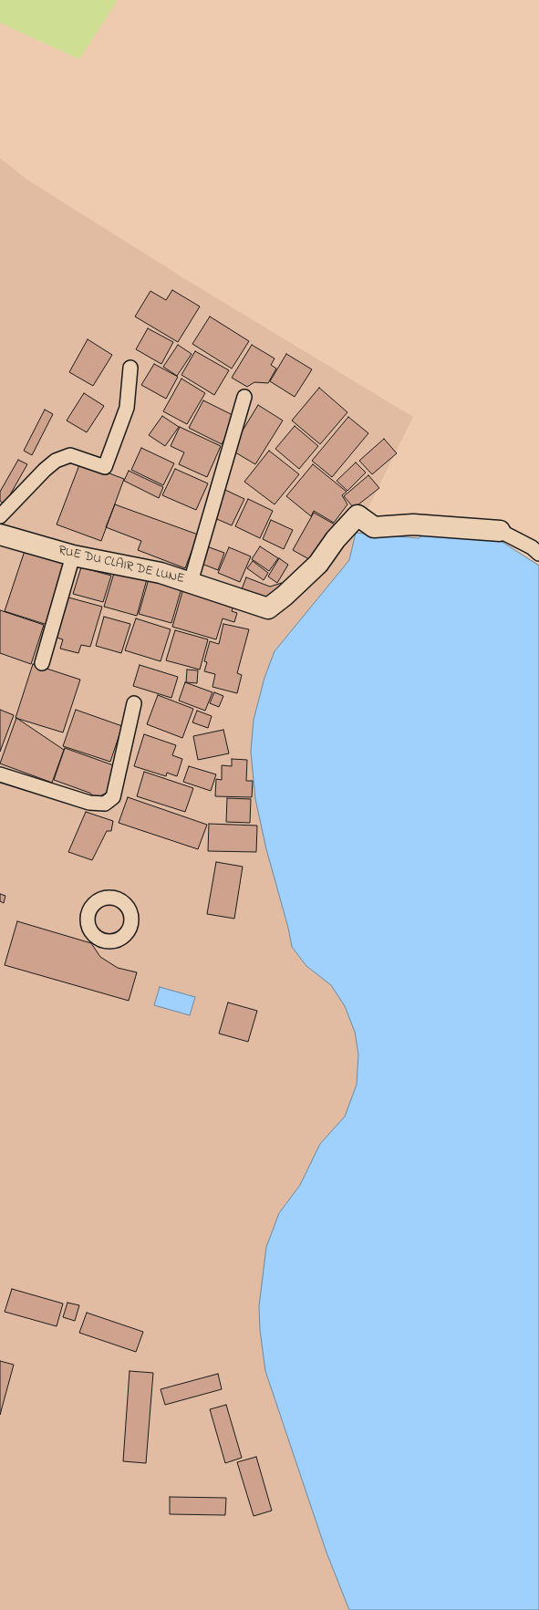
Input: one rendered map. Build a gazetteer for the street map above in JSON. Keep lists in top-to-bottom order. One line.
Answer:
{"streets":{"street":["RUE DU CLAIR DE LUNE"]}}
